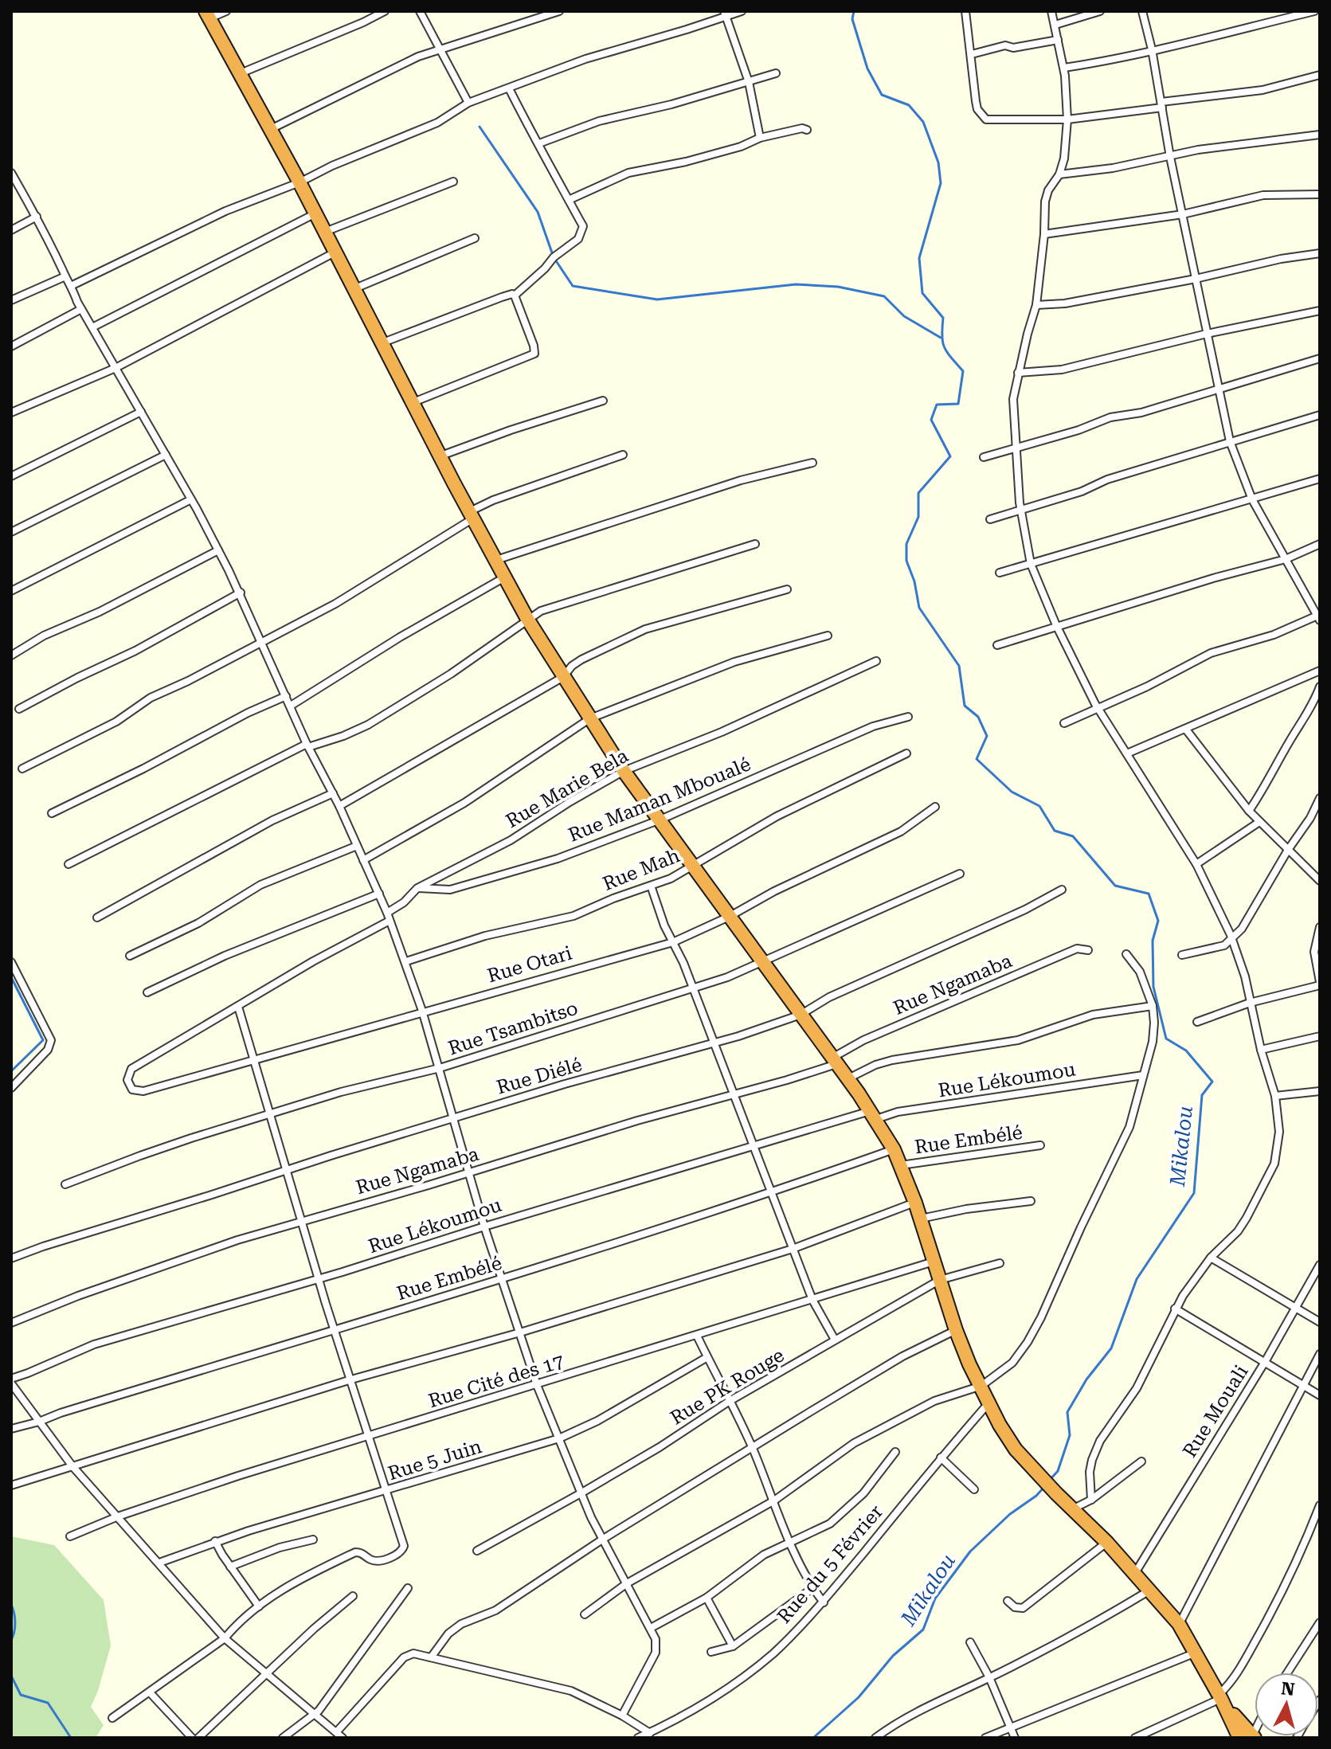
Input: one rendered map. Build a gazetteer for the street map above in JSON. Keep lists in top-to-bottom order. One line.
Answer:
{"streets":{"street":["Rue Marie Bela","Rue Maman Mboualé","Rue Mah","Rue Otari","Rue Ngamaba","Rue Tsambitso","Rue Diélé","Rue Lékoumou","Rue Embélé","Rue Cité des 17","Rue PK Rouge","Rue Mouali","Rue 5 Juin","Rue du 5 Février"]},"crossings":[["Rue Marie Bela","Rue Maman Mboualé"]],"water":["Mikalou"],"north":"top"}
